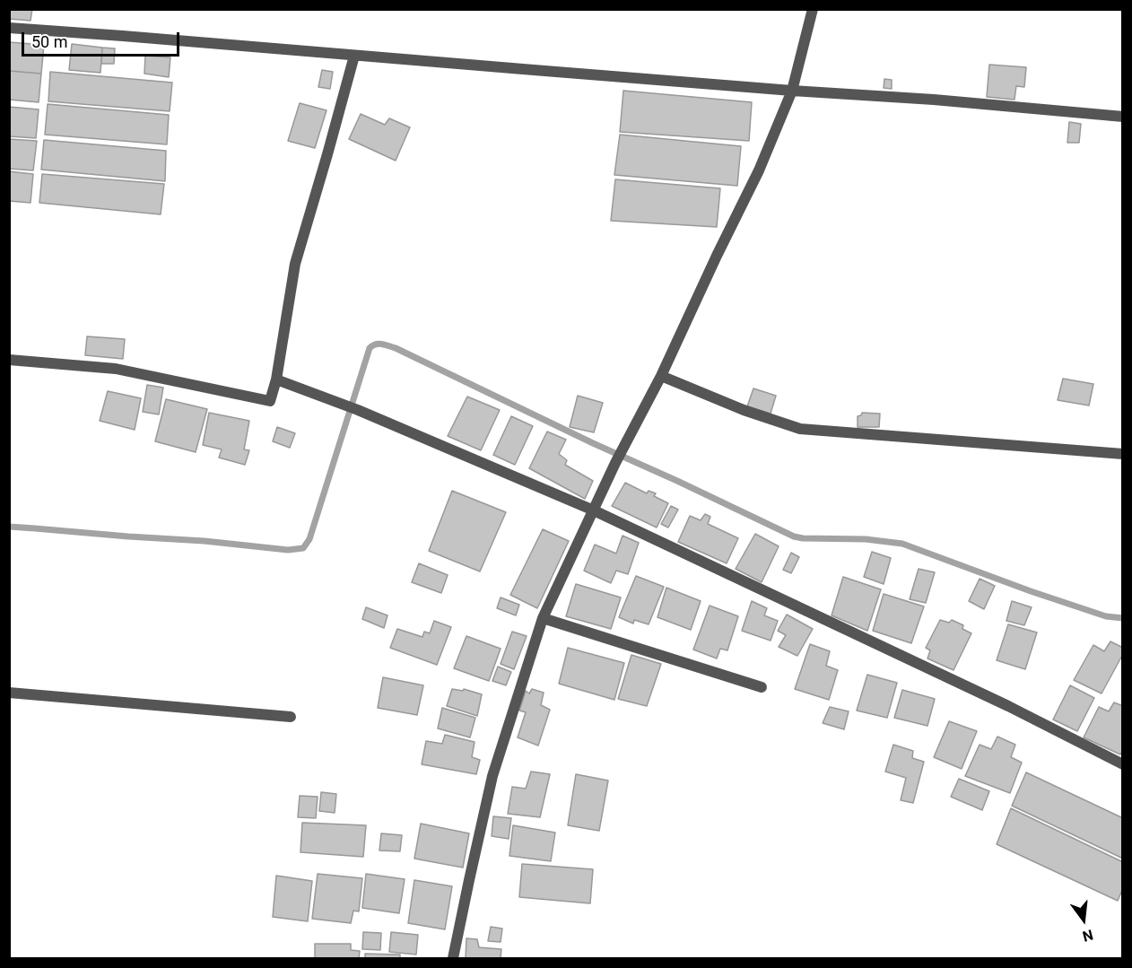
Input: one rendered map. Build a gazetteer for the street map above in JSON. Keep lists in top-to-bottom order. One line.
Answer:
{"scale_bar":"50 m","north":"bottom"}
